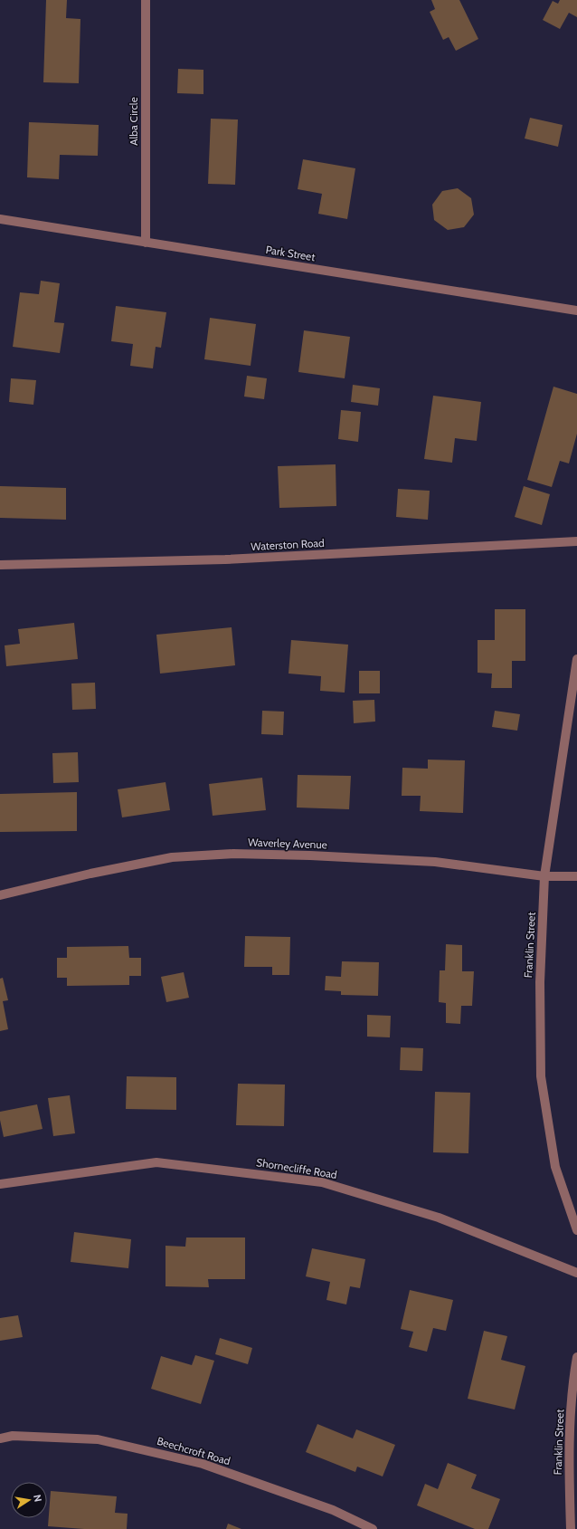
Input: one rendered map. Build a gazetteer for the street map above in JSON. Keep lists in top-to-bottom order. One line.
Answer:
{"streets":{"street":["Alba Circle","Park Street","Waterston Road","Waverley Avenue","Franklin Street","Shornecliffe Road","Beechcroft Road"]},"crossings":[["Alba Circle","Park Street"],["Waverley Avenue","Franklin Street"]],"north":"right"}
